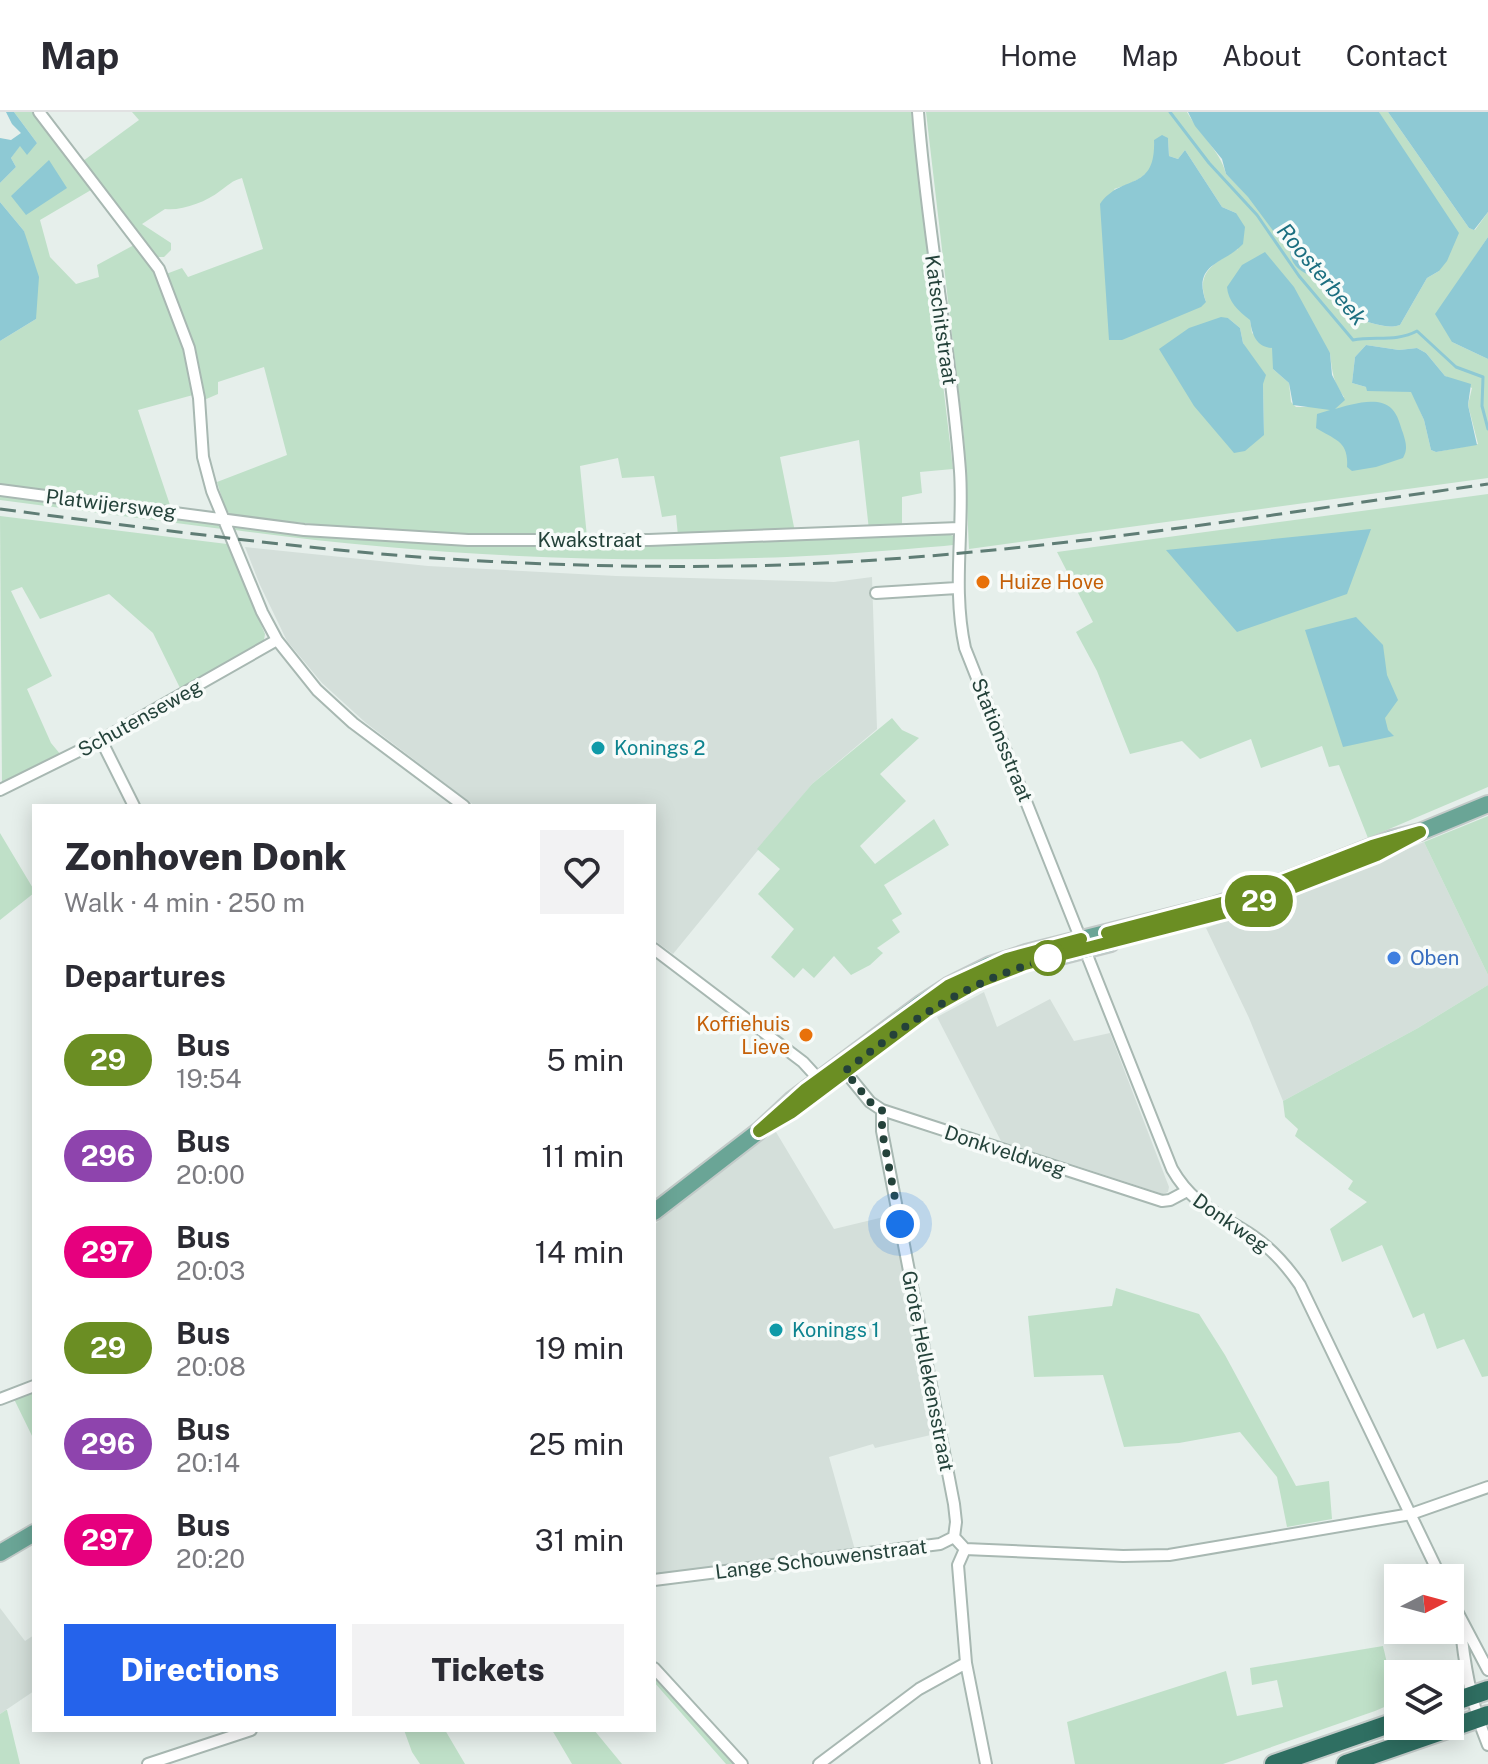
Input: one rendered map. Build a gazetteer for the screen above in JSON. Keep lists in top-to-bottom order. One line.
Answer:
{"streets":{"street":["Katschitstraat","Platwijersweg","Kwakstraat","Schutenseweg","Stationsstraat","Donkveldweg","Donkweg","Grote Hellekensstraat","Lange Schouwenstraat"]},"crossings":[["Katschitstraat","Kwakstraat"],["Katschitstraat","Stationsstraat"],["Platwijersweg","Kwakstraat"],["Kwakstraat","Stationsstraat"],["Stationsstraat","Donkweg"],["Donkveldweg","Donkweg"],["Donkveldweg","Grote Hellekensstraat"],["Grote Hellekensstraat","Lange Schouwenstraat"]],"water":["Roosterbeek"],"places":["Huize Hove","Konings 2","Oben","Koffiehuis Lieve","Konings 1"],"lines":["bus line 29"],"north":"right","page":{"header":"Map","nav":["Home","Map","About","Contact"],"on_map":"29","heading":[["Zonhoven Donk","Walk · 4 min · 250 m"],"Departures"],"list":[{"mark":"29","name":"Bus","note":"19:54","value":"5 min"},{"mark":"296","name":"Bus","note":"20:00","value":"11 min"},{"mark":"297","name":"Bus","note":"20:03","value":"14 min"},{"mark":"29","name":"Bus","note":"20:08","value":"19 min"},{"mark":"296","name":"Bus","note":"20:14","value":"25 min"},{"mark":"297","name":"Bus","note":"20:20","value":"31 min"}],"buttons":["Directions","Tickets"]}}
